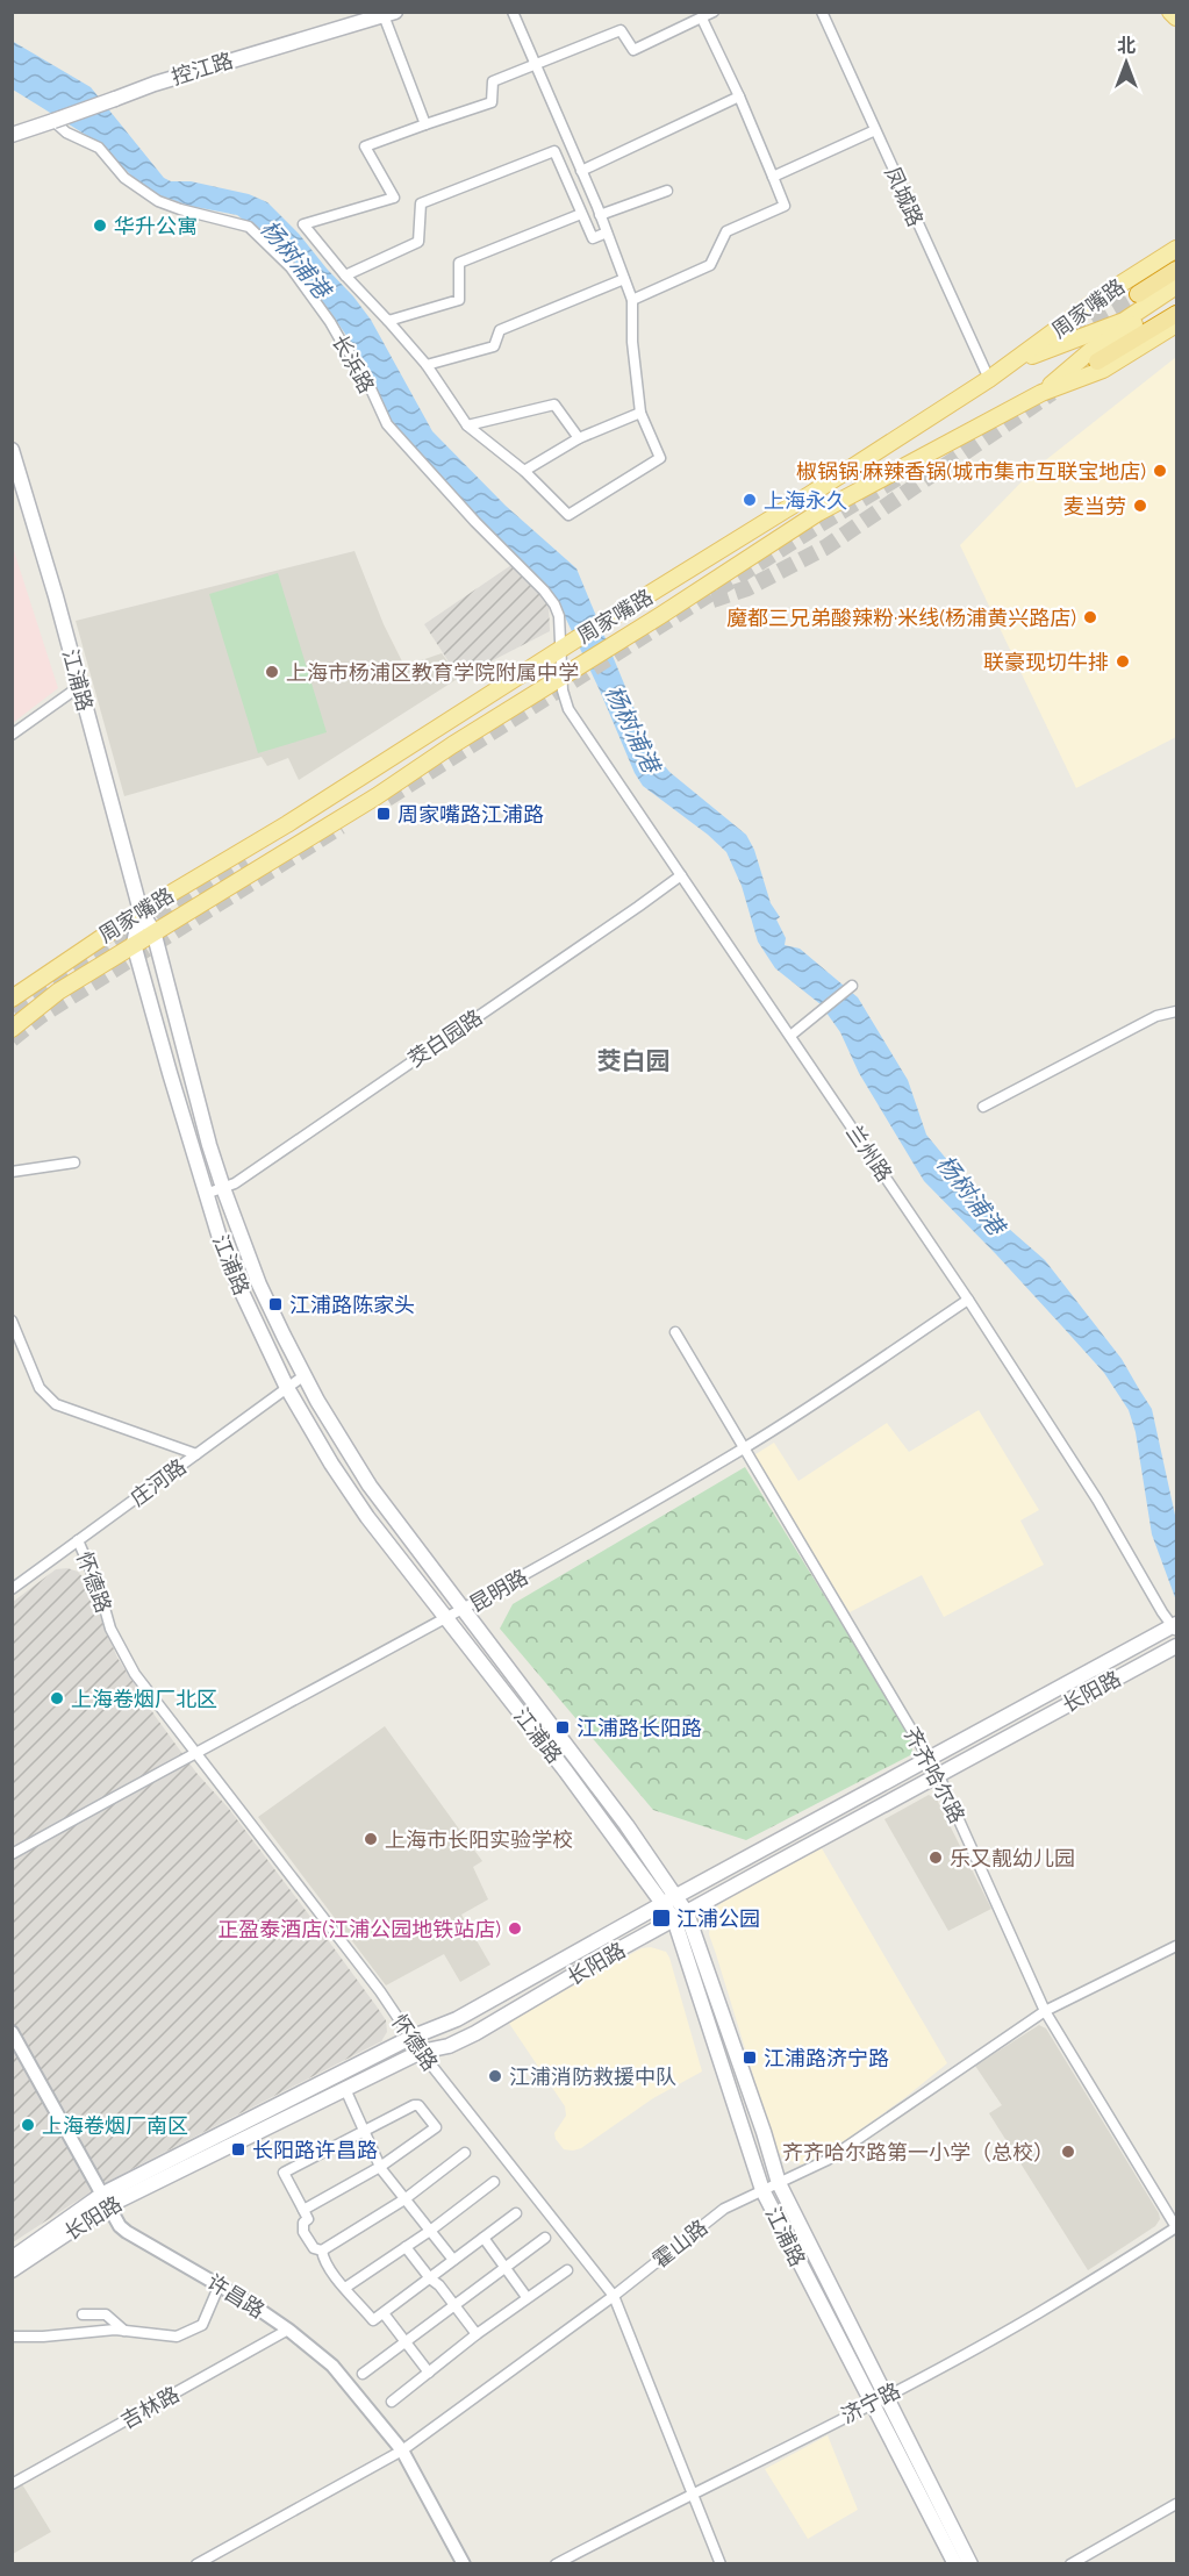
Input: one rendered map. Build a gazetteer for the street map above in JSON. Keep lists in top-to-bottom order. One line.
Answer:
{"streets":{"main road":["控江路","周家嘴路","江浦路","长阳路"],"street":["凤城路","长浜路","茭白园路","兰州路","庄河路","怀德路","昆明路","齐齐哈尔路","霍山路","许昌路","济宁路","吉林路"]},"crossings":[["控江路","长浜路"],["凤城路","周家嘴路"],["周家嘴路","长浜路"],["周家嘴路","江浦路"],["周家嘴路","兰州路"],["长浜路","兰州路"],["江浦路","茭白园路"],["江浦路","庄河路"],["江浦路","昆明路"],["江浦路","长阳路"],["江浦路","霍山路"],["江浦路","济宁路"],["茭白园路","兰州路"],["兰州路","昆明路"],["兰州路","长阳路"],["庄河路","怀德路"],["怀德路","昆明路"],["怀德路","长阳路"],["怀德路","霍山路"],["怀德路","济宁路"],["昆明路","齐齐哈尔路"],["长阳路","齐齐哈尔路"],["长阳路","许昌路"],["齐齐哈尔路","霍山路"],["齐齐哈尔路","济宁路"],["霍山路","许昌路"],["许昌路","吉林路"]],"districts":["茭白园"],"water":["杨树浦港"],"places":{"other":["华升公寓","椒锅锅·麻辣香锅(城市集市互联宝地店)","上海永久","麦当劳","魔都三兄弟酸辣粉·米线(杨浦黄兴路店)","联豪现切牛排","上海市杨浦区教育学院附属中学","上海卷烟厂北区","上海市长阳实验学校","乐又靓幼儿园","正盈泰酒店(江浦公园地铁站店)","江浦消防救援中队","上海卷烟厂南区","齐齐哈尔路第一小学（总校）"],"transit":["周家嘴路江浦路","江浦路陈家头","江浦路长阳路","江浦公园","江浦路济宁路","长阳路许昌路"]},"north":"top"}
